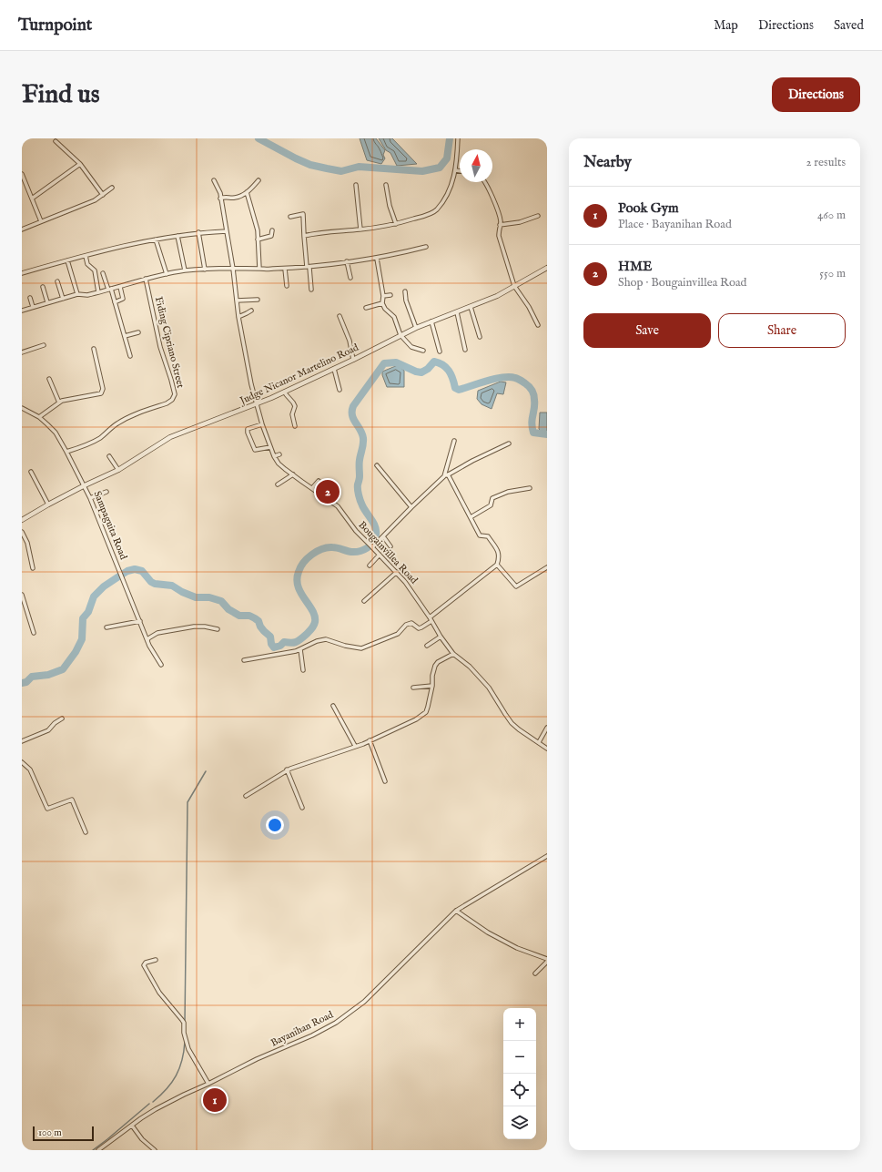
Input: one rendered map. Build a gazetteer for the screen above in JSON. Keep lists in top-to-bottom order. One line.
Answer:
{"streets":{"street":["Fiding Cipriano Street","Judge Nicanor Martelino Road","Sampaguita Road","Bougainvillea Road","Bayanihan Road"]},"crossings":[["Fiding Cipriano Street","Sampaguita Road"],["Judge Nicanor Martelino Road","Sampaguita Road"],["Judge Nicanor Martelino Road","Bougainvillea Road"]],"scale_bar":"100 m","north":"top","page":{"header":"Turnpoint","nav":["Map","Directions","Saved"],"buttons":["Directions",["Save","Share"]],"title":"Find us","heading":["Nearby","2 results"],"list":[{"mark":"1","name":"Pook Gym","note":"Place · Bayanihan Road","value":"460 m"},{"mark":"2","name":"HME","note":"Shop · Bougainvillea Road","value":"550 m"}],"pins":["2","1"],"map_buttons":["+","−"],"scale":"100 m"}}
